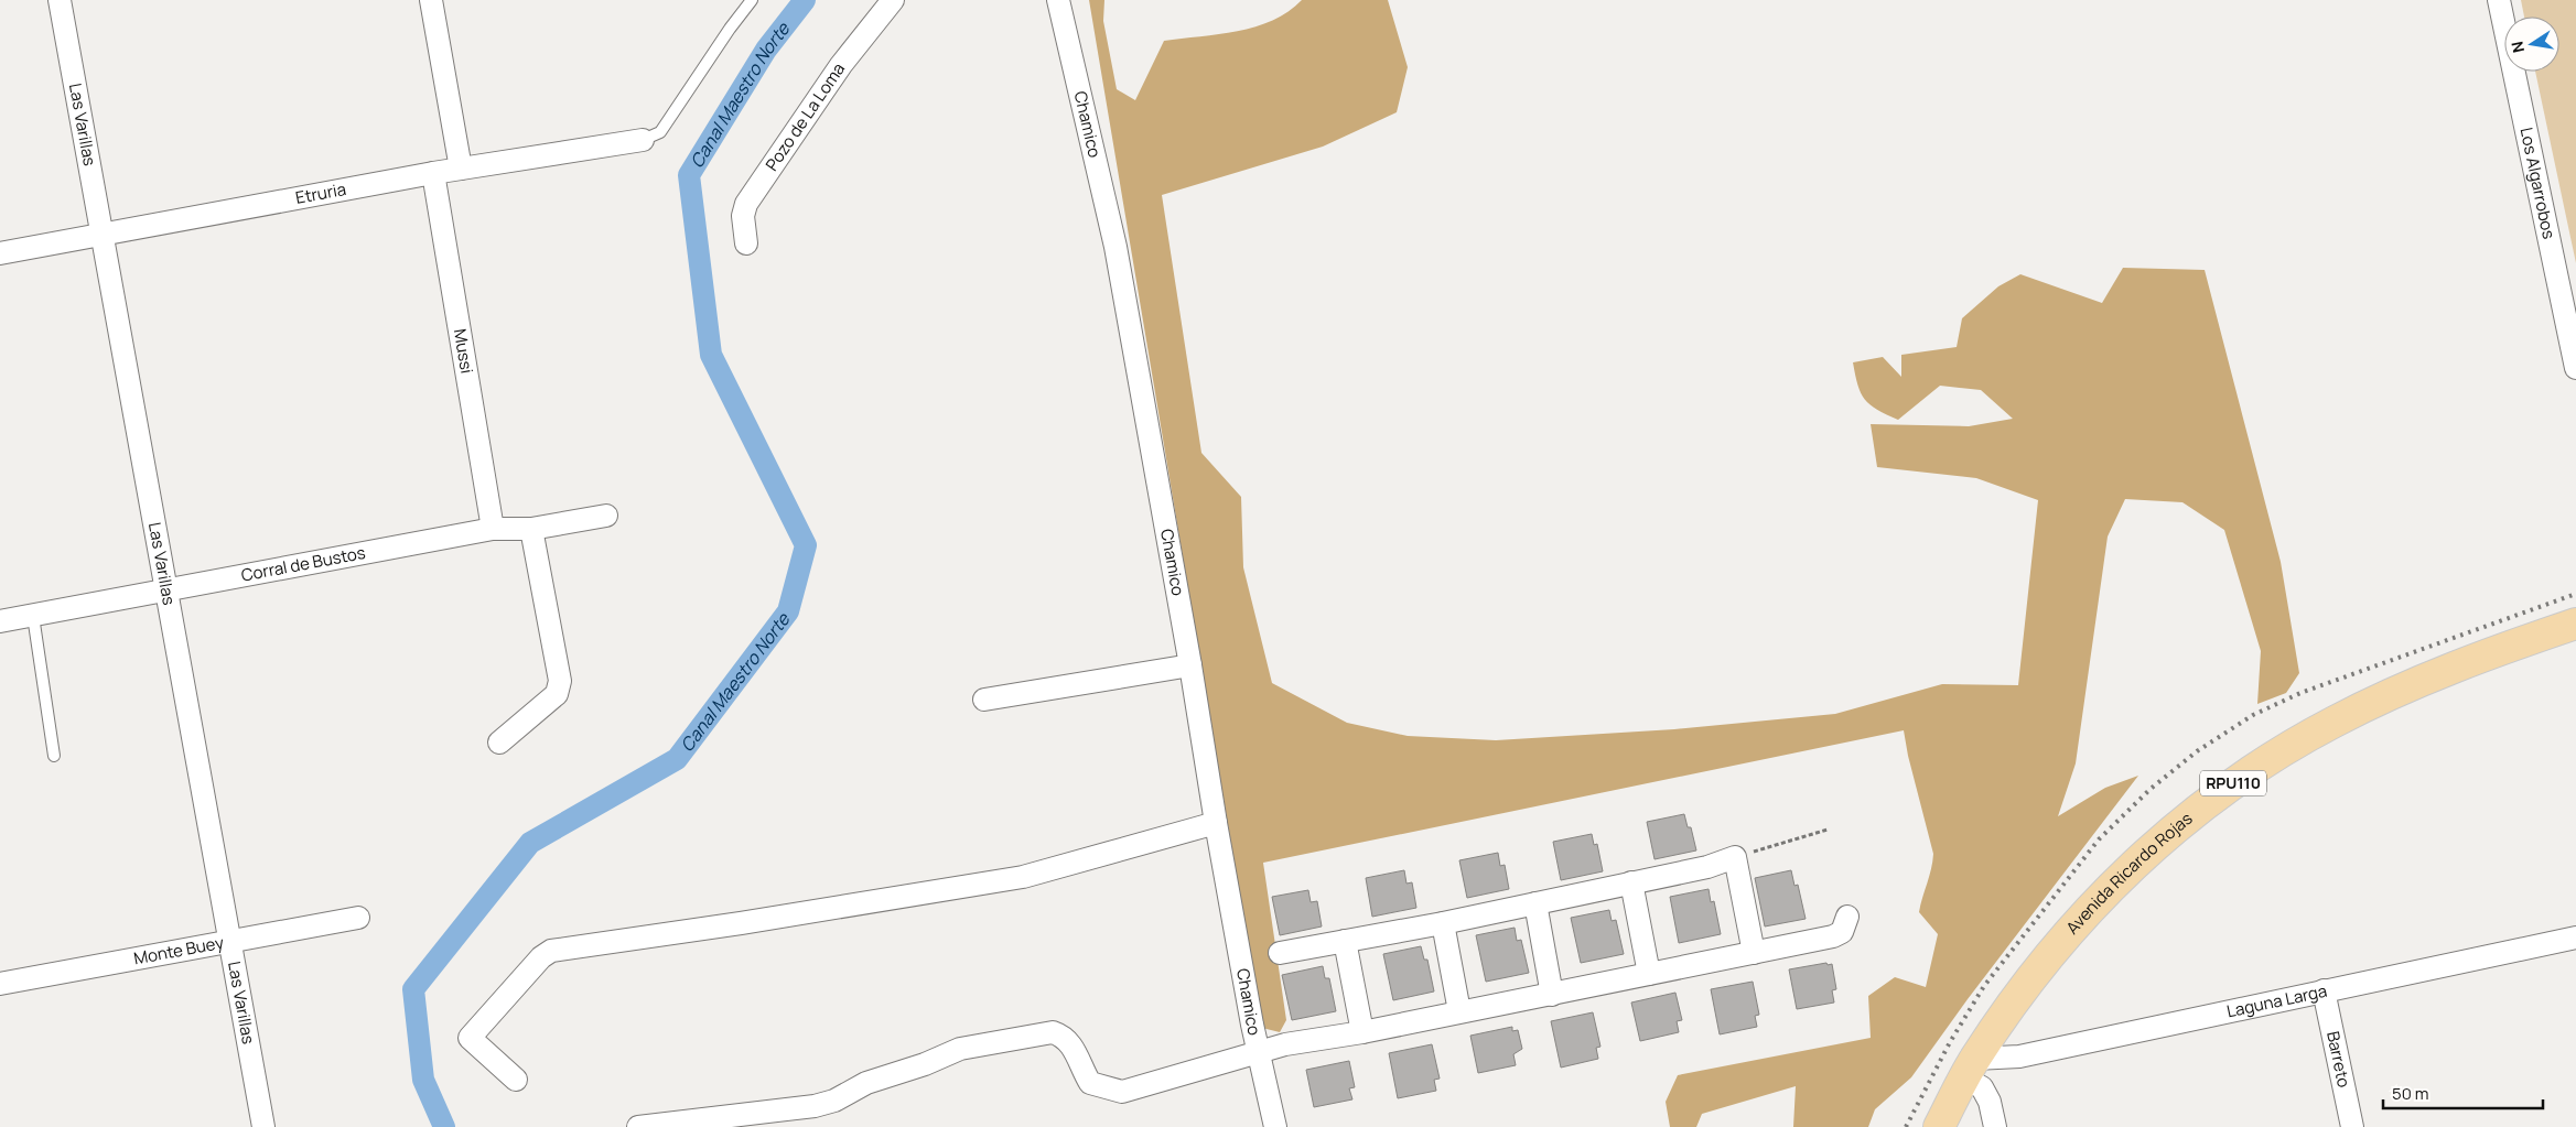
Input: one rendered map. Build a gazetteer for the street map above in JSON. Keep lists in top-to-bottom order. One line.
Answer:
{"streets":{"main road":["RPU110","Avenida Ricardo Rojas"],"street":["Pozo de La Loma","Las Varillas","Chamico","Los Algarrobos","Etruria","Mussi","Corral de Bustos","Monte Buey","Laguna Larga","Barreto"]},"crossings":[["Las Varillas","Etruria"],["Las Varillas","Corral de Bustos"],["Las Varillas","Monte Buey"],["Etruria","Mussi"],["Mussi","Corral de Bustos"],["Avenida Ricardo Rojas","Laguna Larga"],["Laguna Larga","Barreto"]],"water":["Canal Maestro Norte"],"scale_bar":"50 m","north":"left"}
